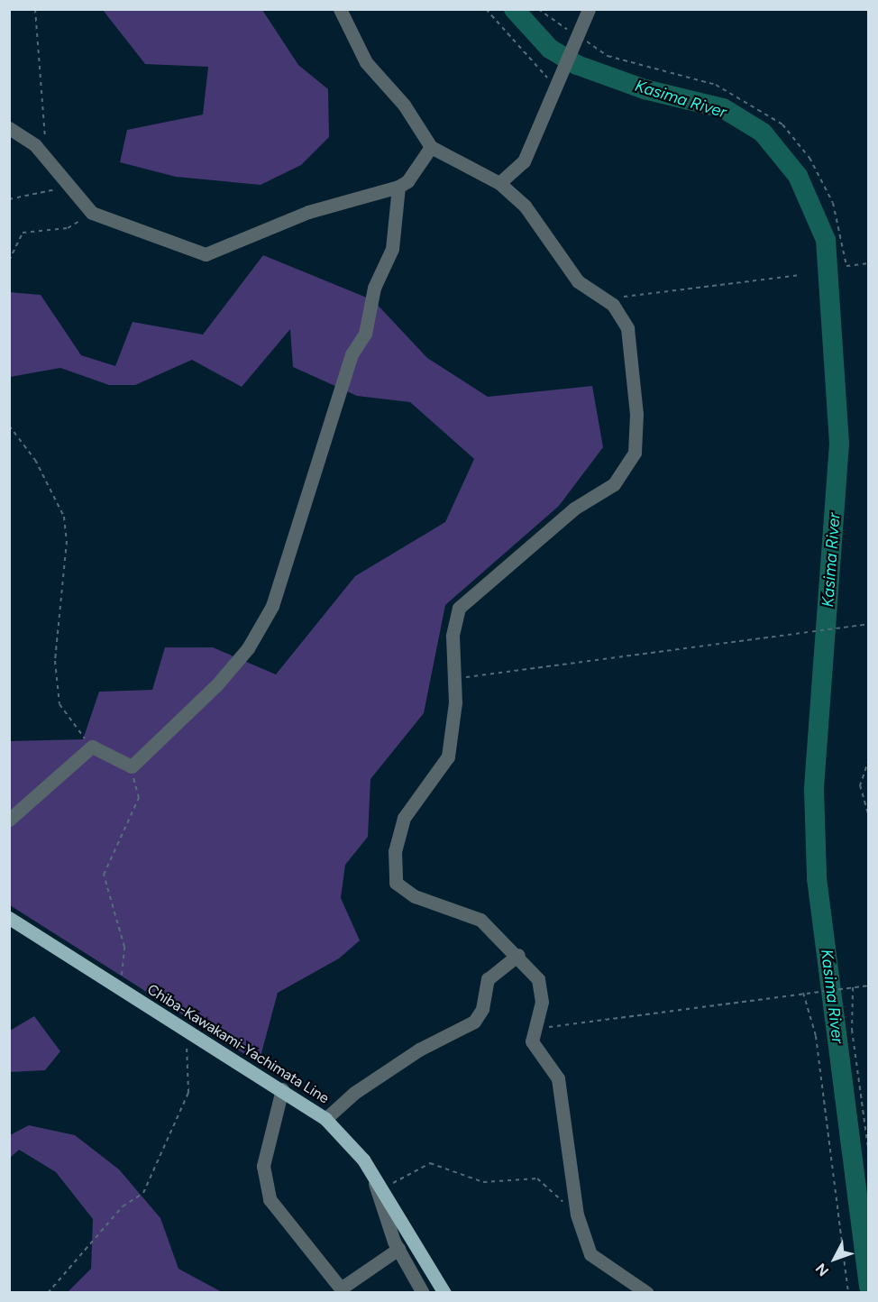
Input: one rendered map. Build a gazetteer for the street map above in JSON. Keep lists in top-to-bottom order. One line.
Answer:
{"streets":{"main road":["Chiba-Kawakami-Yachimata Line"]},"water":["Kasima River"],"north":"bottom left"}
